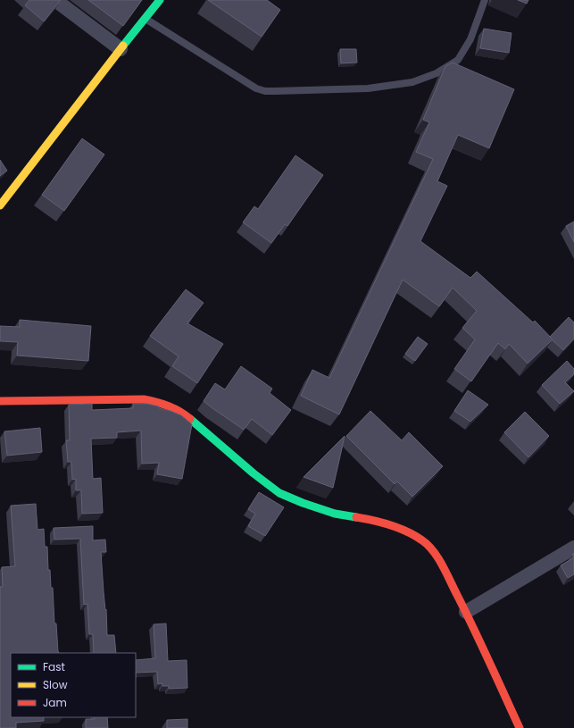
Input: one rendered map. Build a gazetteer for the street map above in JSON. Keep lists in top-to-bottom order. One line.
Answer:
{"legend":["Fast","Slow","Jam"]}
